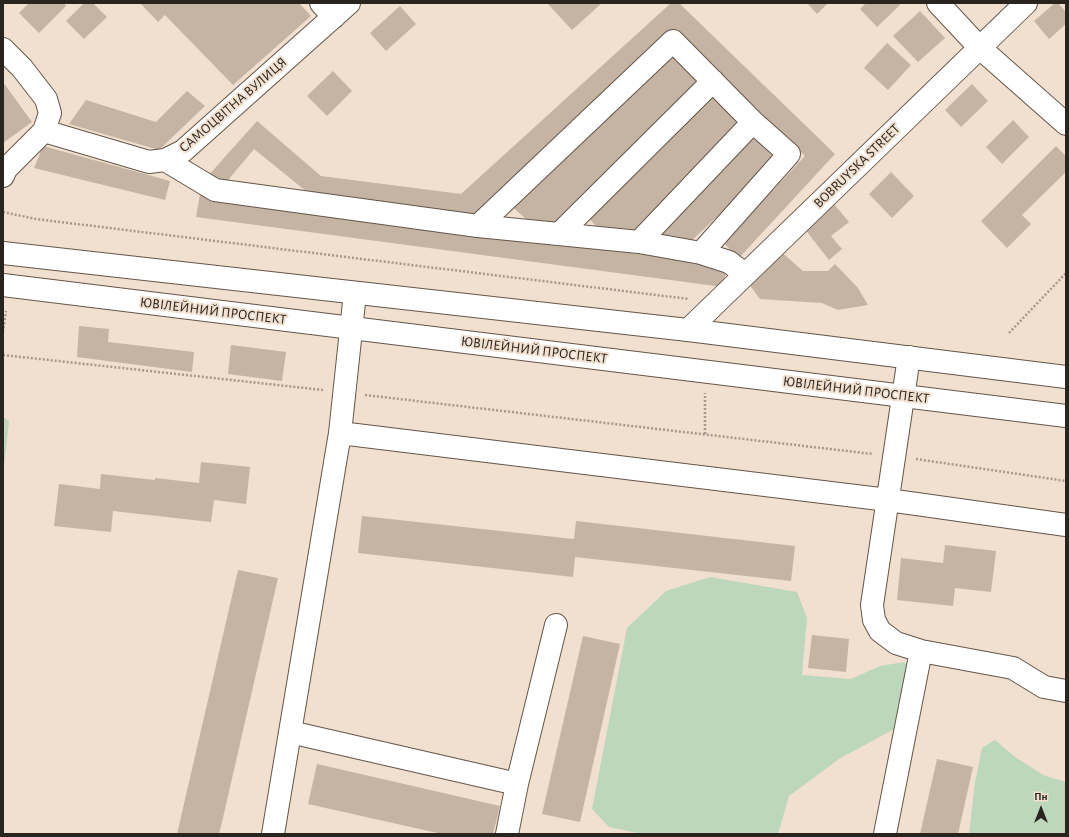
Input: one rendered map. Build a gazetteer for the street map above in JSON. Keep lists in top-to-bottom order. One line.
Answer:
{"streets":{"main road":["САМОЦВІТНА ВУЛИЦЯ","BOBRUYSKA STREET","ЮВІЛЕЙНИЙ ПРОСПЕКТ"]},"north":"top"}
